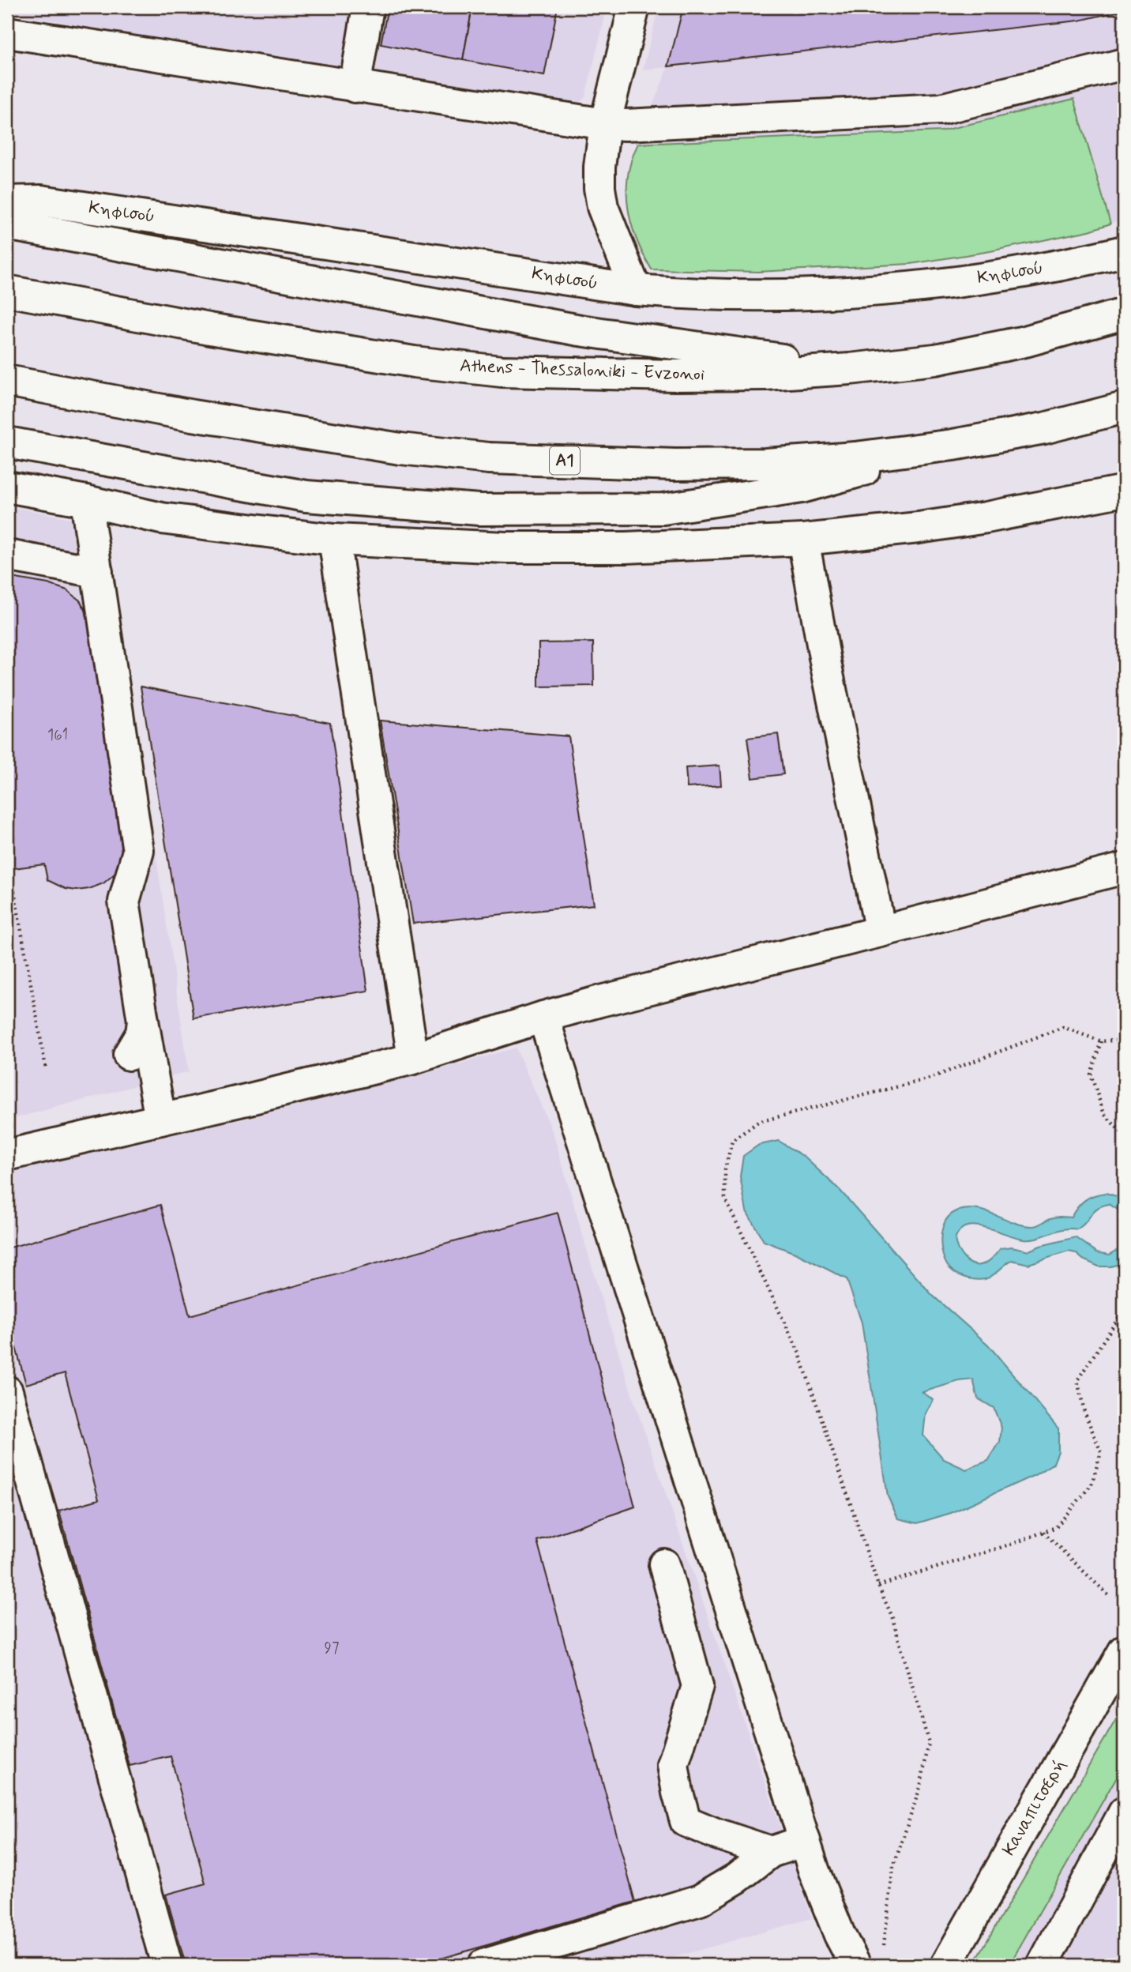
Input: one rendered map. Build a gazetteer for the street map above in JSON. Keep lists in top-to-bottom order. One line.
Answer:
{"streets":{"main road":["Κηφισού","Athens - Thessaloniki - Evzonoi","Α1","Καναπιτσερή"]},"house_numbers":["161","97"]}
